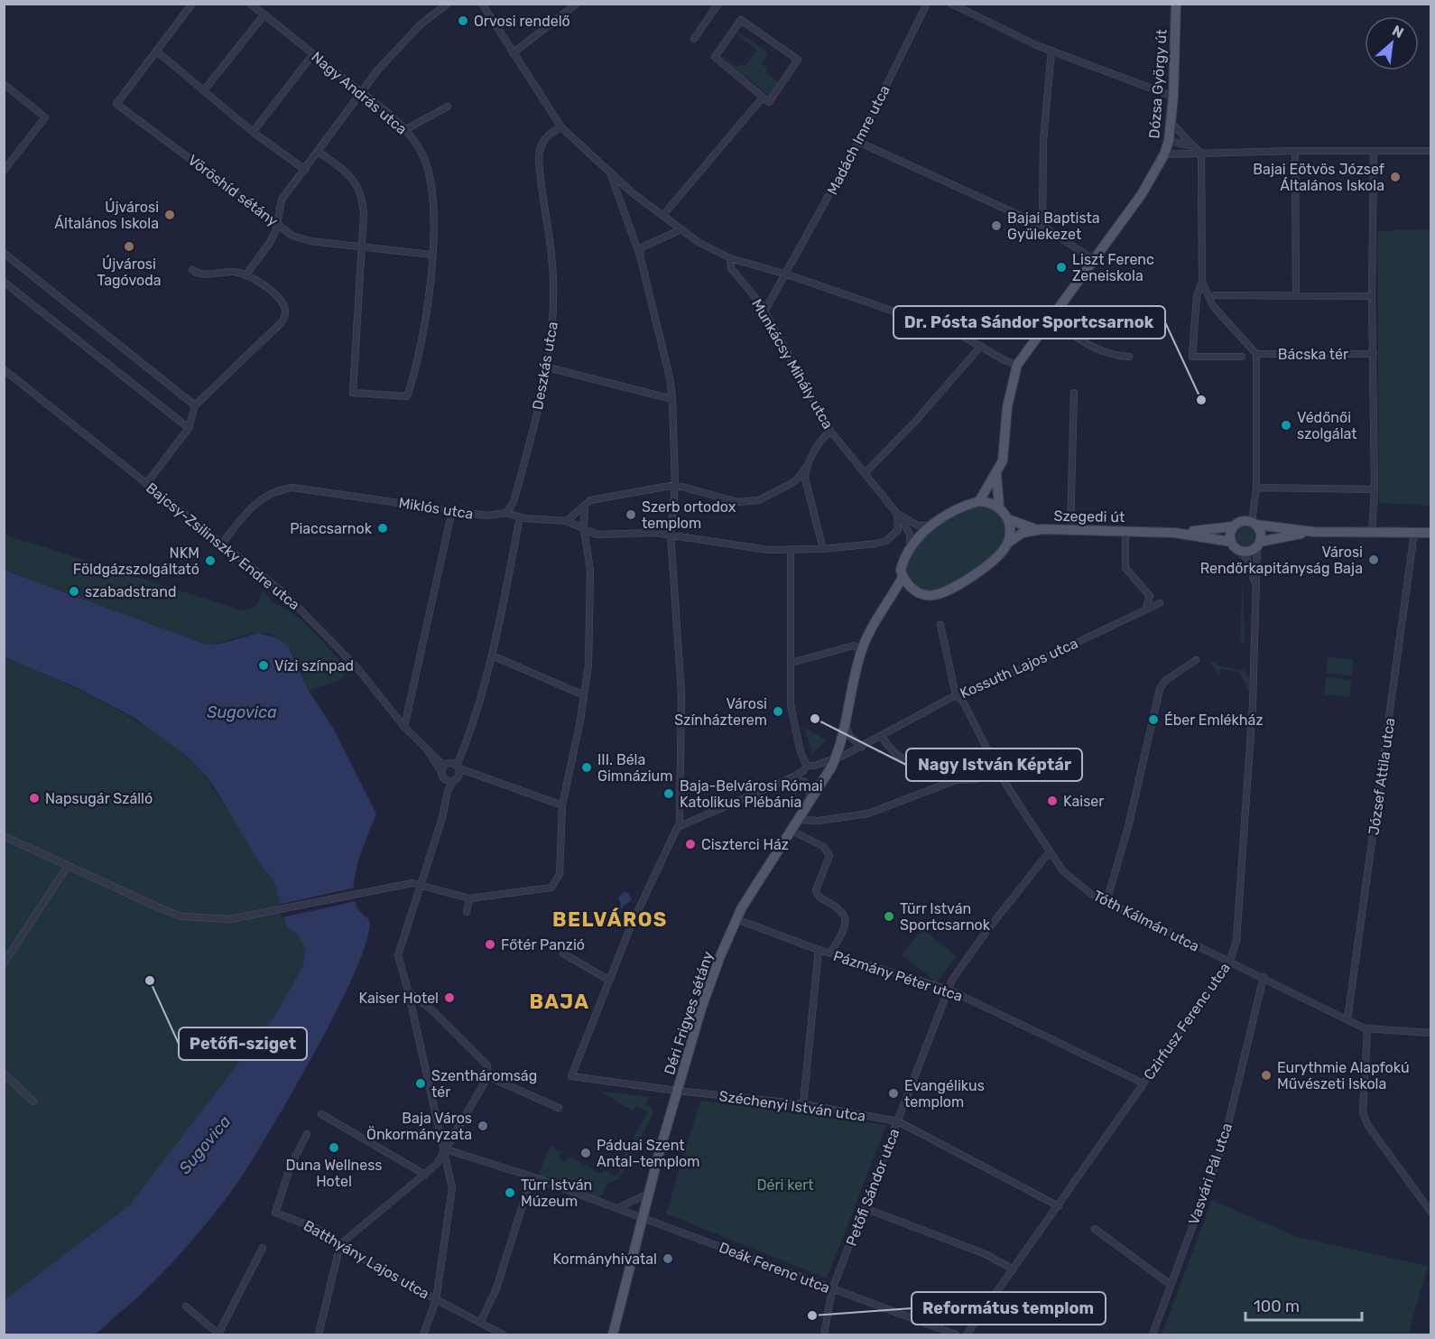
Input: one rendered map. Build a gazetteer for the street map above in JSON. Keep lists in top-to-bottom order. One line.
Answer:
{"streets":{"main road":["Dózsa György út","Szegedi út","Déri Frigyes sétány"],"street":["Nagy András utca","Madách Imre utca","Vöröshíd sétány","Bácska tér","Munkácsy Mihály utca","Deszkás utca","Miklós utca","Bajcsy-Zsilinszky Endre utca","Kossuth Lajos utca","József Attila utca","Tóth Kálmán utca","Pázmány Péter utca","Czirfusz Ferenc utca","Széchenyi István utca","Vasvári Pál utca","Petőfi Sándor utca","Batthyány Lajos utca","Deák Ferenc utca"]},"crossings":[["Nagy András utca","Vöröshíd sétány"],["Madách Imre utca","Munkácsy Mihály utca"],["Munkácsy Mihály utca","Miklós utca"],["Munkácsy Mihály utca","Déri Frigyes sétány"],["Deszkás utca","Miklós utca"],["Miklós utca","Bajcsy-Zsilinszky Endre utca"],["Kossuth Lajos utca","Tóth Kálmán utca"],["Kossuth Lajos utca","Déri Frigyes sétány"],["József Attila utca","Tóth Kálmán utca"],["Tóth Kálmán utca","Czirfusz Ferenc utca"],["Tóth Kálmán utca","Vasvári Pál utca"],["Tóth Kálmán utca","Petőfi Sándor utca"],["Pázmány Péter utca","Déri Frigyes sétány"],["Pázmány Péter utca","Czirfusz Ferenc utca"],["Pázmány Péter utca","Petőfi Sándor utca"],["Déri Frigyes sétány","Széchenyi István utca"],["Déri Frigyes sétány","Deák Ferenc utca"],["Czirfusz Ferenc utca","Széchenyi István utca"],["Széchenyi István utca","Petőfi Sándor utca"],["Petőfi Sándor utca","Deák Ferenc utca"]],"districts":["BELVÁROS","BAJA"],"water":["Sugovica"],"parks":["Déri kert"],"places":["Orvosi rendelő","Bajai Eötvös József Általános Iskola","Újvárosi Általános Iskola","Bajai Baptista Gyülekezet","Újvárosi Tagóvoda","Liszt Ferenc Zeneiskola","Dr. Pósta Sándor Sportcsarnok","Védőnői szolgálat","Szerb ortodox templom","Piaccsarnok","Városi Rendőrkapitányság Baja","NKM Földgázszolgáltató","szabadstrand","Vízi színpad","Városi Színházterem","Nagy István Képtár","Éber Emlékház","III. Béla Gimnázium","Baja-Belvárosi Római Katolikus Plébánia","Napsugár Szálló","Kaiser","Ciszterci Ház","Türr István Sportcsarnok","Főtér Panzió","Petőfi-sziget","Kaiser Hotel","Eurythmie Alapfokú Művészeti Iskola","Szentháromság tér","Evangélikus templom","Baja Város Önkormányzata","Duna Wellness Hotel","Páduai Szent Antal–templom","Türr István Múzeum","Kormányhivatal","Református templom"],"scale_bar":"100 m","north":"top right"}
